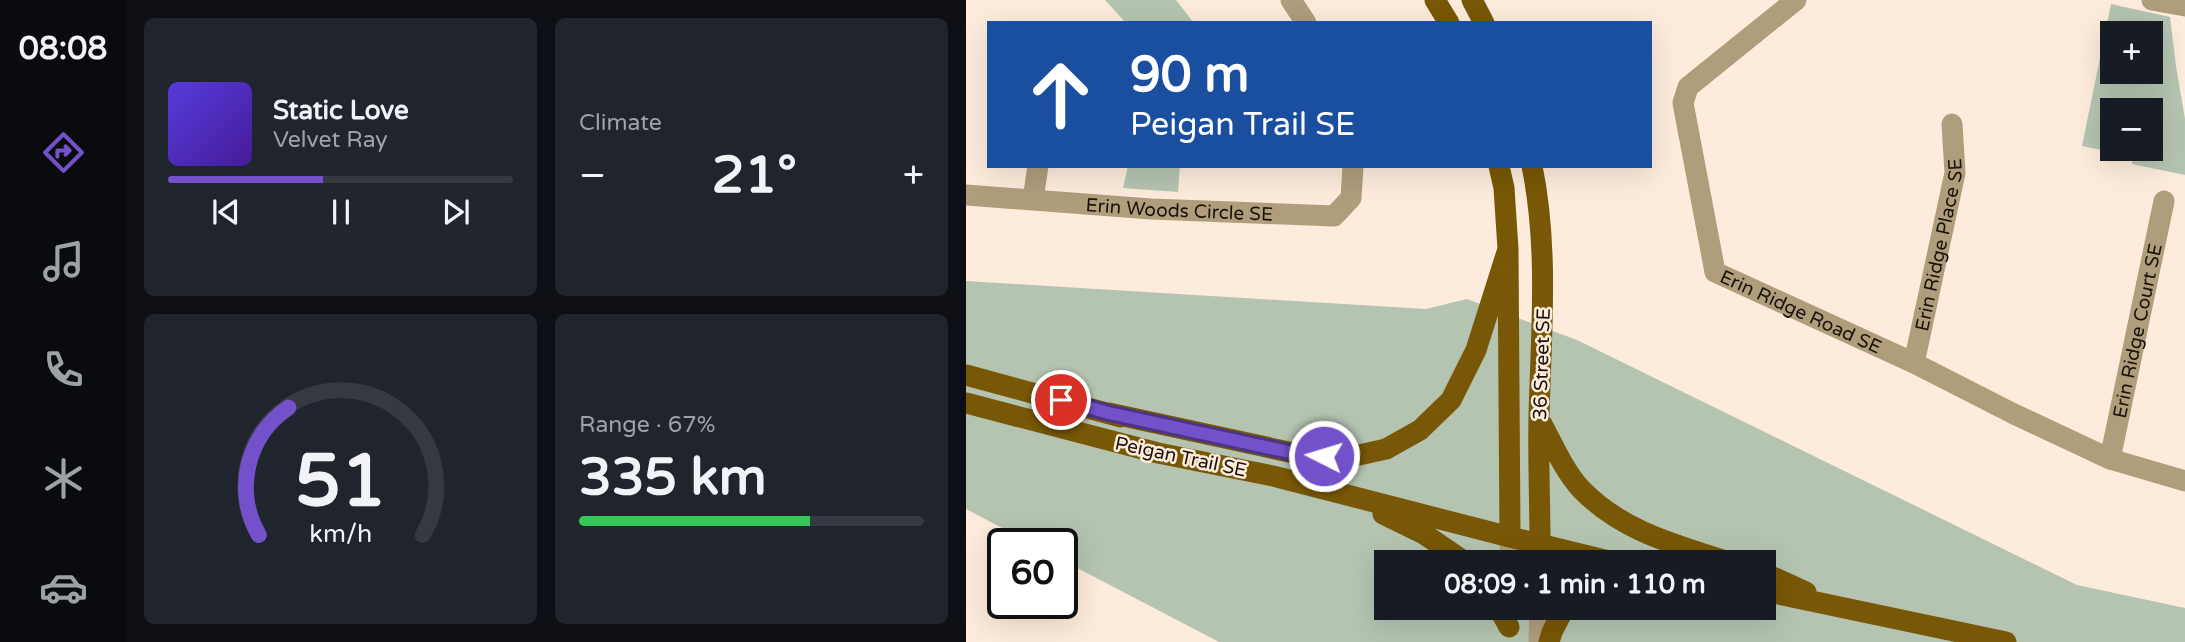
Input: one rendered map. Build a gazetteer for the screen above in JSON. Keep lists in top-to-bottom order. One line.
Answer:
{"streets":{"main road":["36 Street SE","Peigan Trail SE"],"street":["Erin Woods Circle SE","Erin Ridge Place SE","Erin Ridge Road SE","Erin Ridge Court SE"]},"crossings":[["Erin Ridge Place SE","Erin Ridge Road SE"],["Erin Ridge Road SE","Erin Ridge Court SE"],["36 Street SE","Peigan Trail SE"]],"page":{"tabs":"08:08","tile":["Climate",["Range · 67%","335 km"]],"map_buttons":["+","−"],"turn":["90 m","Peigan Trail SE"],"song":["Static Love","Velvet Ray"],"heat":["−","21°","+"],"limit":"60","trip":"08:09 · 1 min · 110 m","gauge":["51","km/h"]}}
